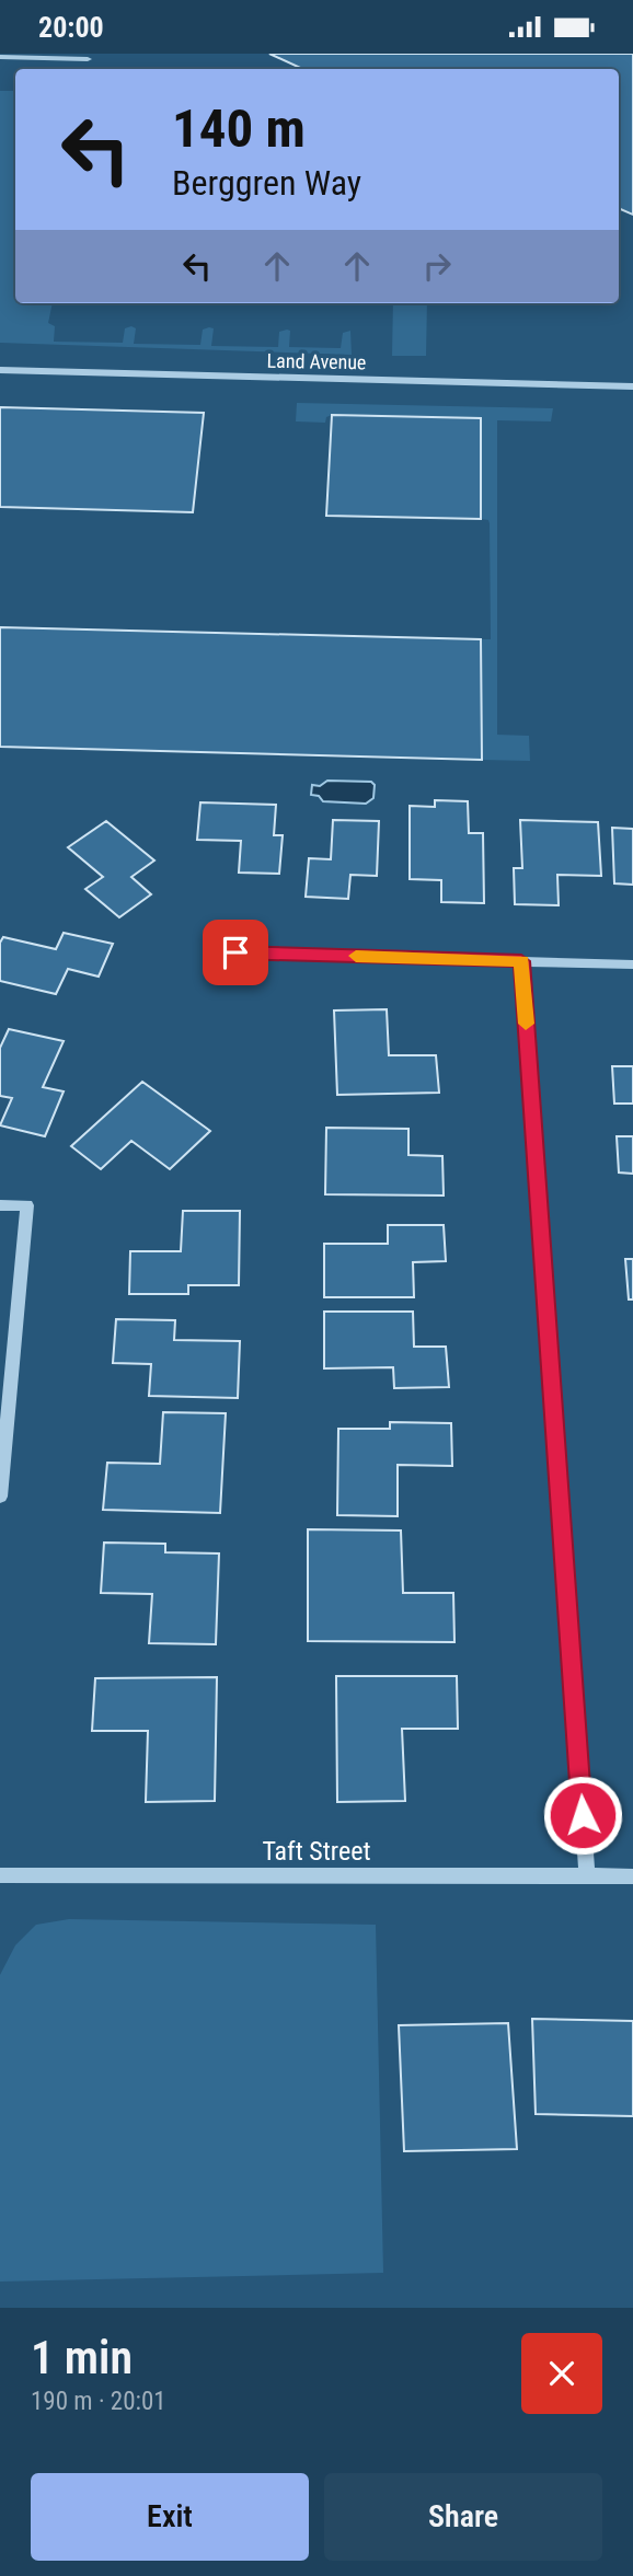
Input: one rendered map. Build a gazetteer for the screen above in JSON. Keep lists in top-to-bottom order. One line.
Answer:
{"streets":{"street":["Land Avenue","Taft Street"]},"page":{"status":"20:00","turn":["140 m","Berggren Way"],"heading":["1 min","190 m · 20:01"],"buttons":["Exit","Share"]}}
